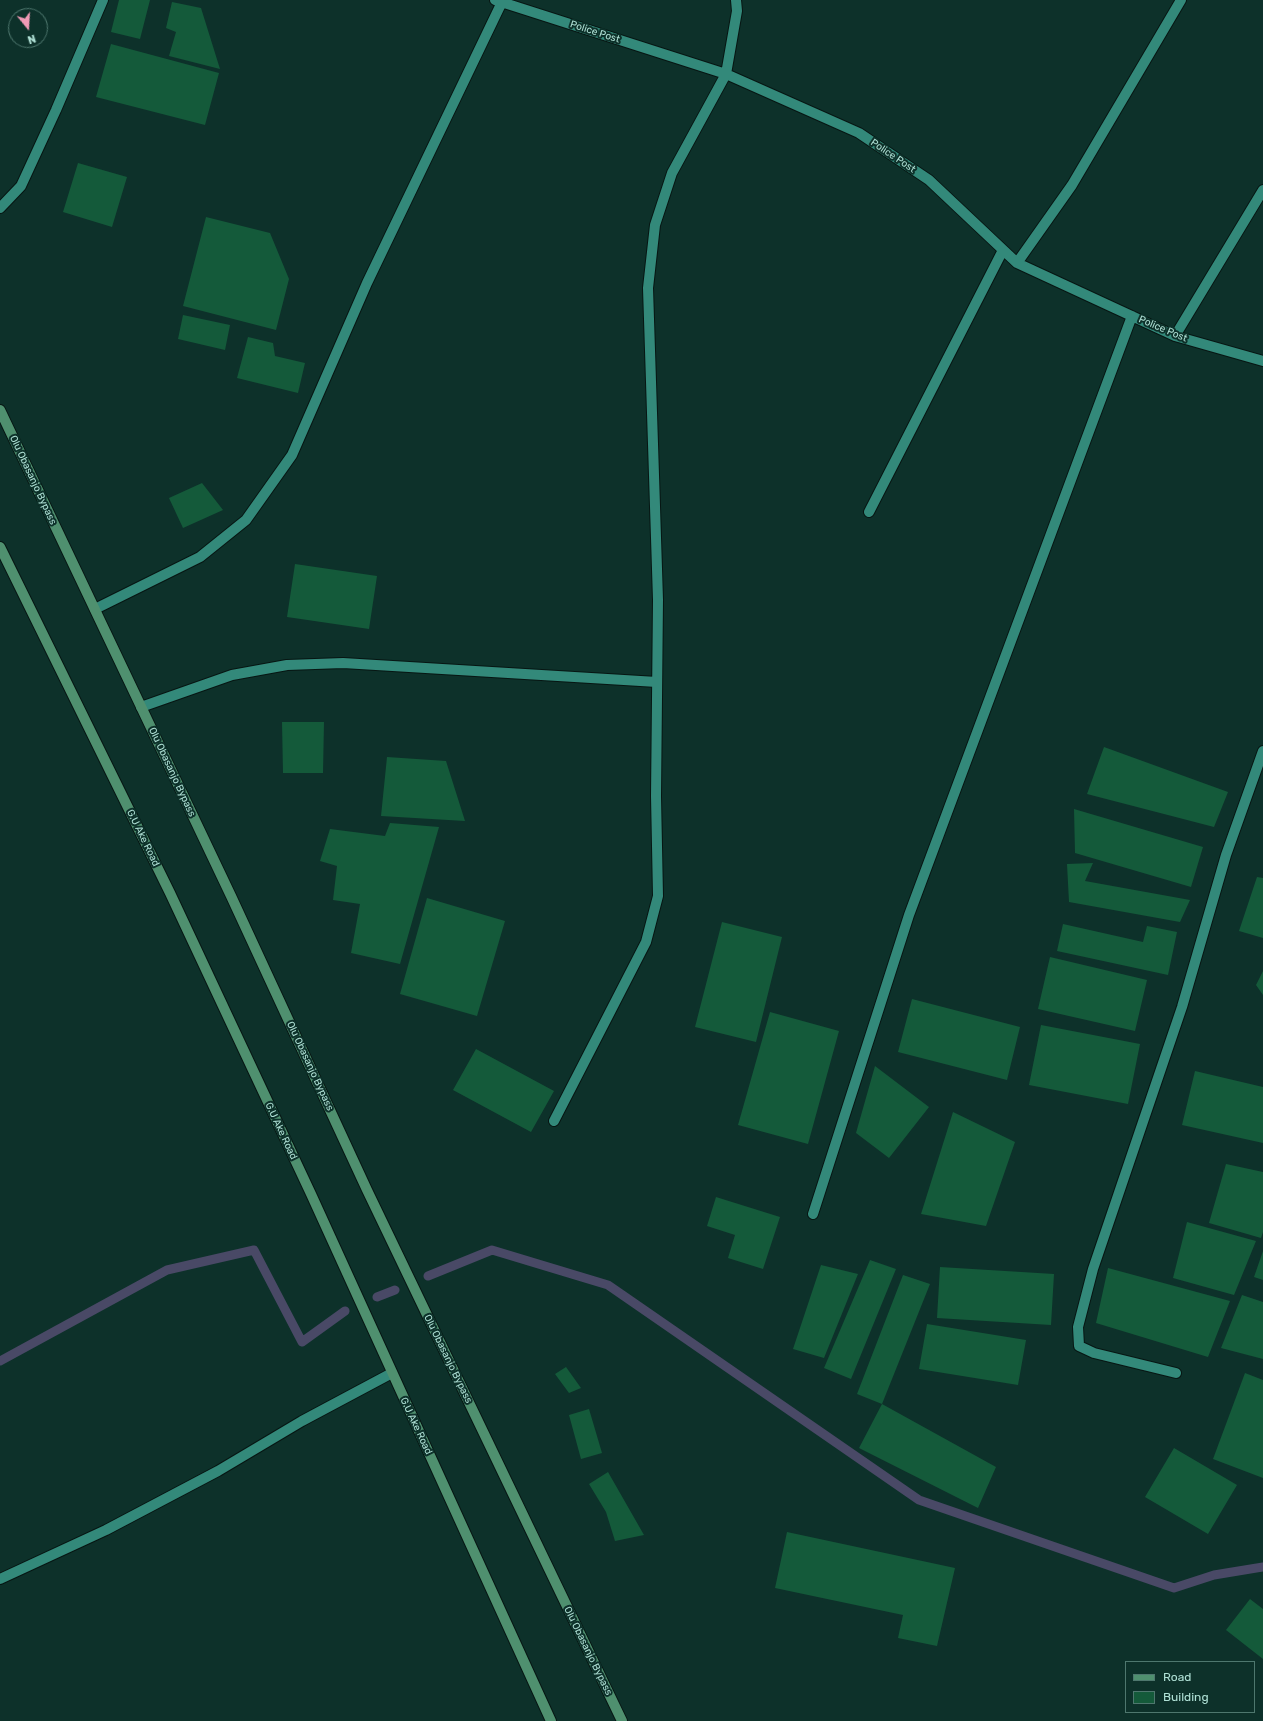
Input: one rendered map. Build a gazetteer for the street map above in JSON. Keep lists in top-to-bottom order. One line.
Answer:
{"streets":{"main road":["Olu Obasanjo Bypass","G.U Ake Road"],"street":["Police Post"]},"legend":["Road","Building"],"north":"bottom"}
